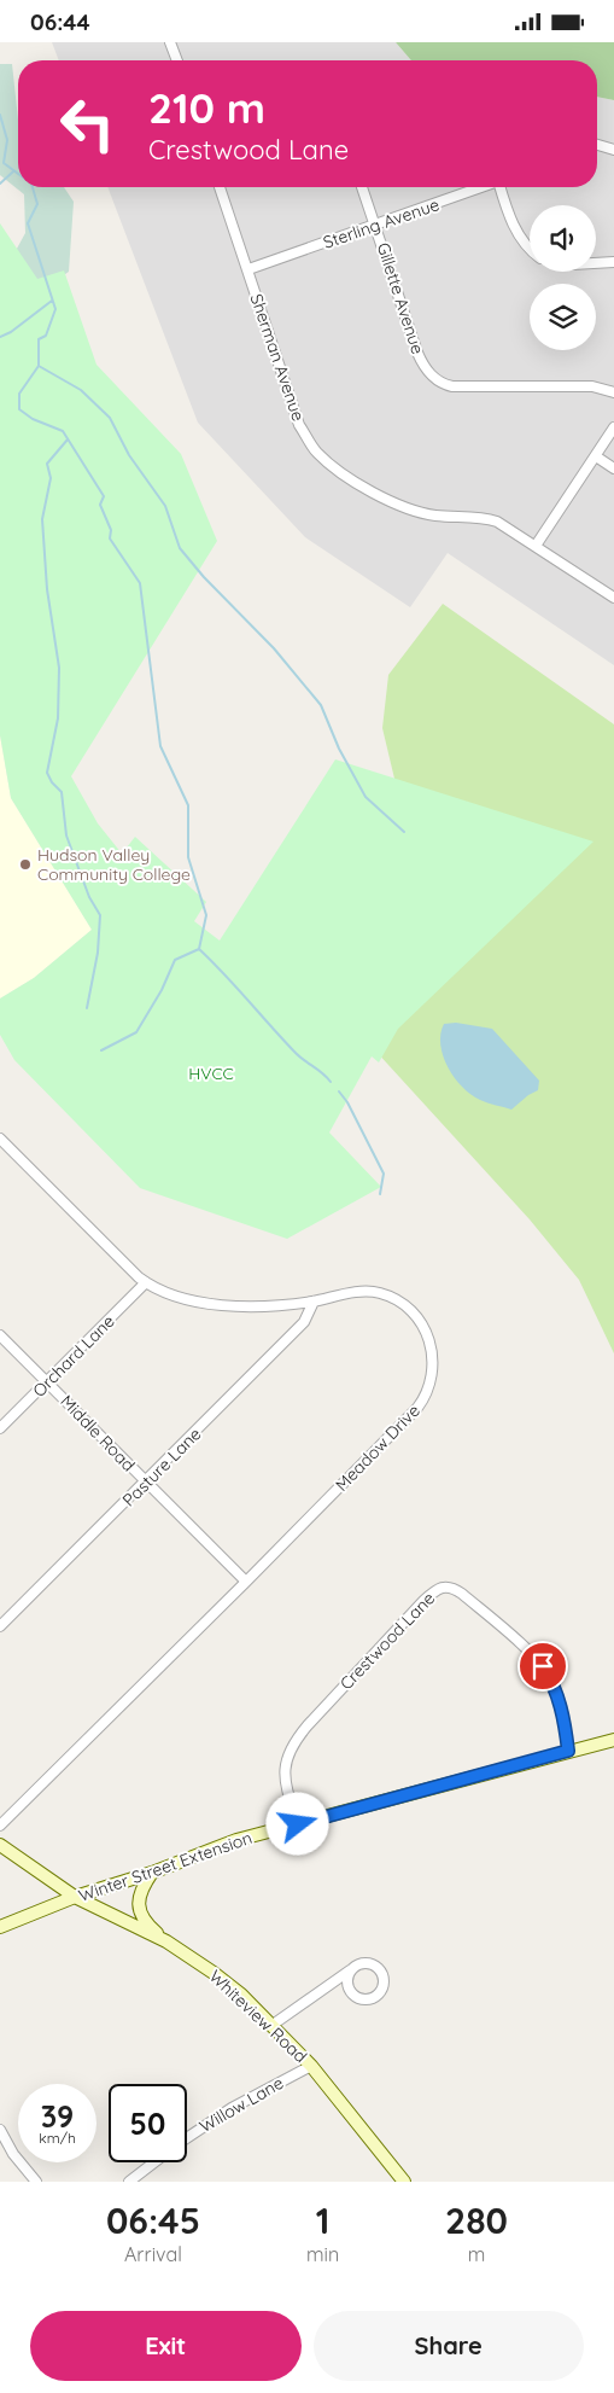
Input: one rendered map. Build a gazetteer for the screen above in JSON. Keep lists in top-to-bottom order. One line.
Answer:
{"streets":{"main road":["Winter Street Extension","Whiteview Road"],"street":["Sterling Avenue","Gillette Avenue","Sherman Avenue","Orchard Lane","Middle Road","Meadow Drive","Pasture Lane","Crestwood Lane","Willow Lane"]},"crossings":[["Sterling Avenue","Gillette Avenue"],["Sterling Avenue","Sherman Avenue"],["Orchard Lane","Middle Road"],["Orchard Lane","Meadow Drive"],["Middle Road","Meadow Drive"],["Middle Road","Pasture Lane"],["Meadow Drive","Pasture Lane"],["Crestwood Lane","Winter Street Extension"],["Winter Street Extension","Whiteview Road"],["Whiteview Road","Willow Lane"]],"parks":["HVCC"],"places":["Hudson Valley Community College"],"page":{"status":"06:44","turn":["210 m","Crestwood Lane"],"speed":"39 km/h","limit":"50","eta":["06:45","Arrival","1","min","280","m"],"buttons":["Exit","Share"]}}
